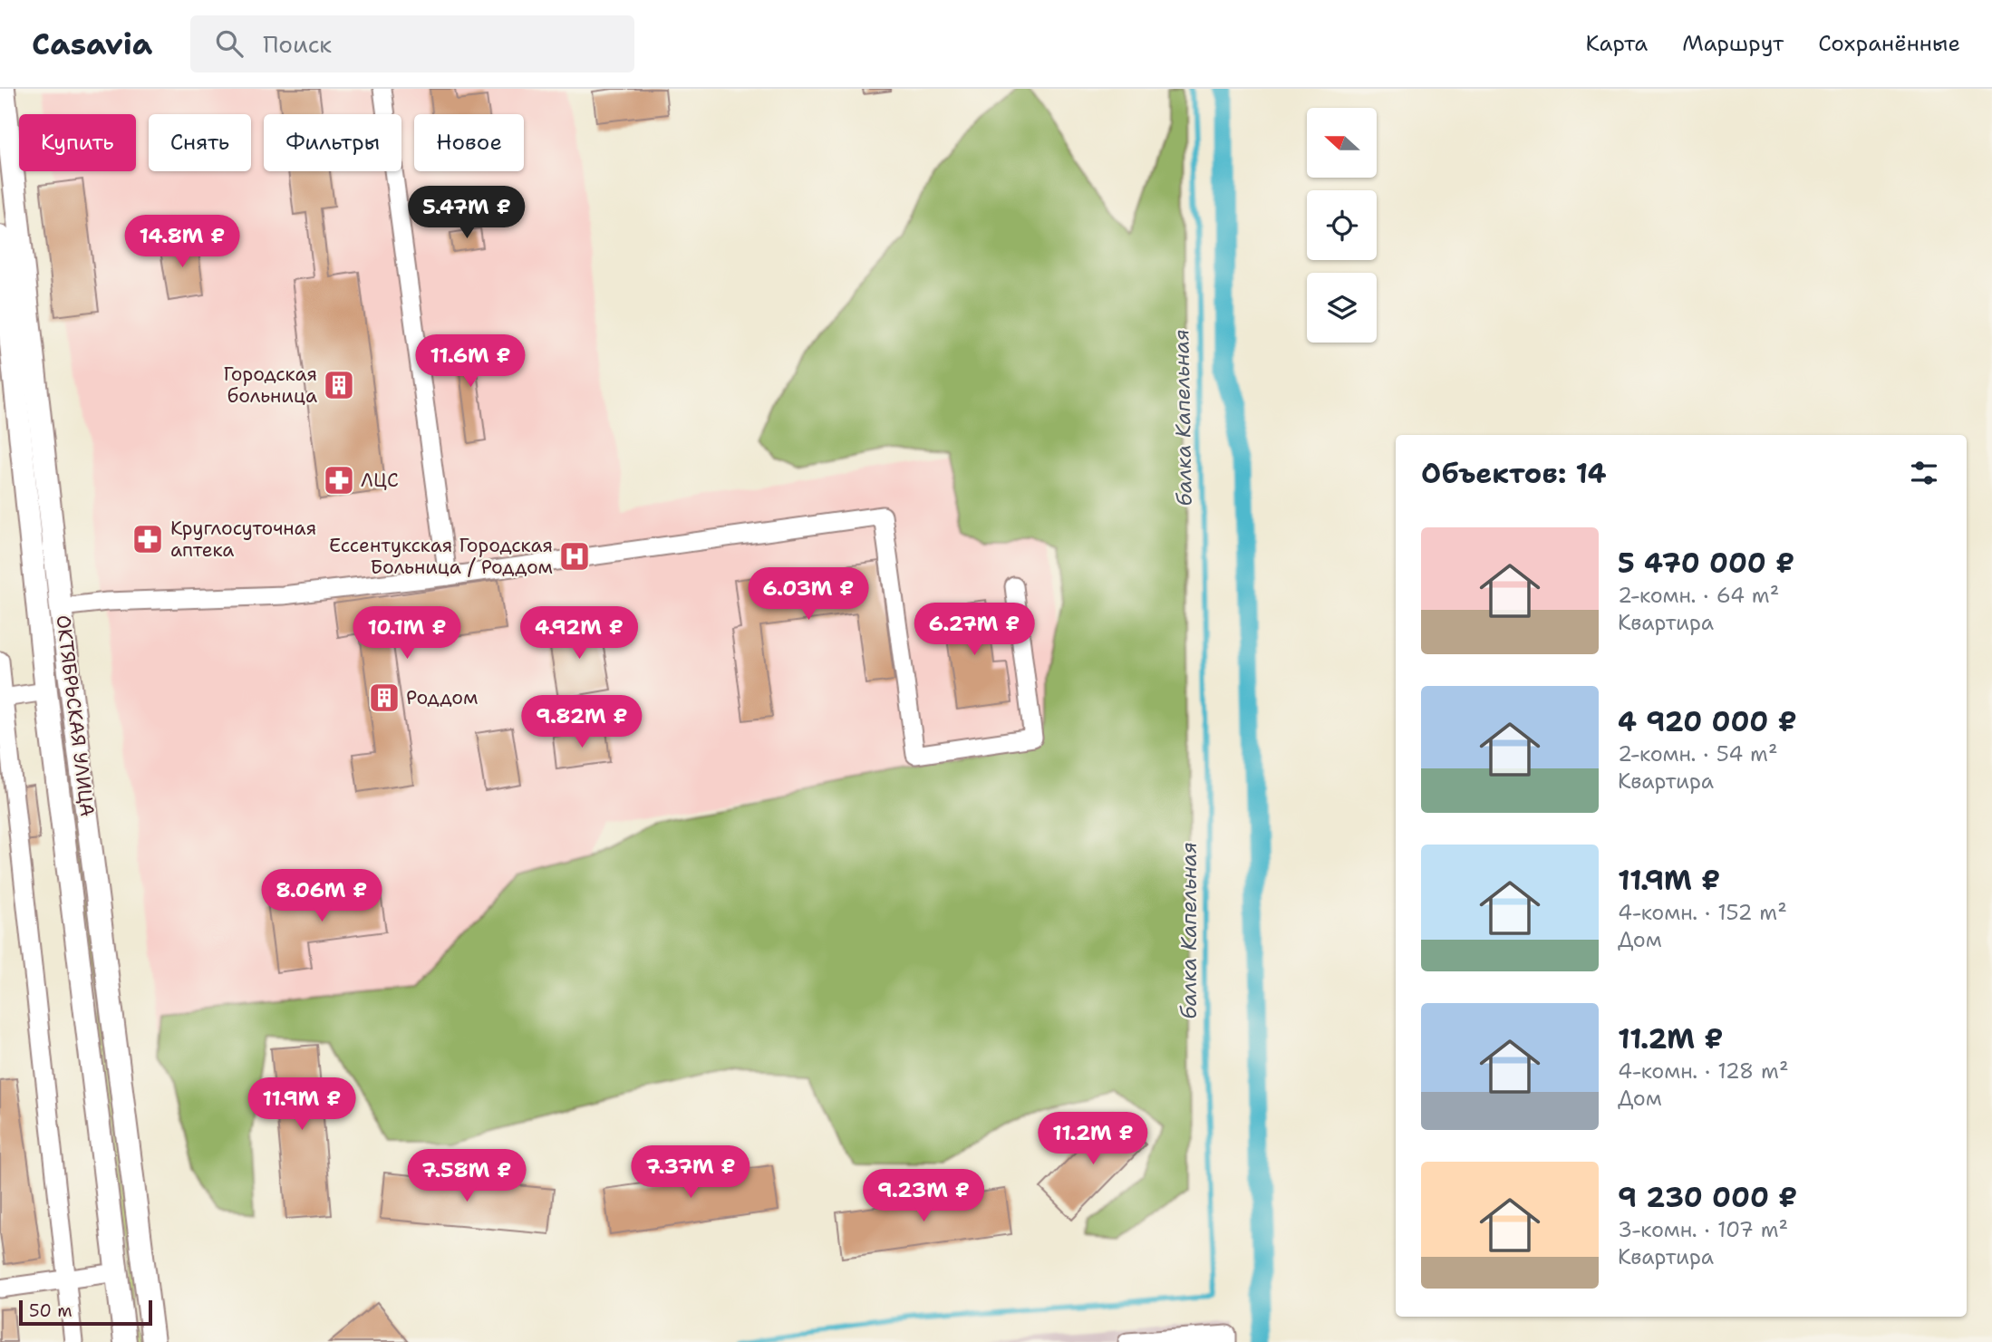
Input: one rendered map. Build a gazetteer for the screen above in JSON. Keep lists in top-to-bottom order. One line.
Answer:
{"streets":{"main road":["ОКТЯБРЬСКАЯ УЛИЦА"]},"water":["балка Капельная"],"places":{"building":["Городская больница","Роддом"],"pharmacy":["ЛЦС","Круглосуточная аптека"],"hospital":["Ессентукская Городская Больница / Роддом"]},"scale_bar":"50 m","north":"left","page":{"header":"Casavia","search":"Поиск","nav":["Карта","Маршрут","Сохранённые"],"chip":["Купить","Снять","Фильтры","Новое"],"price":["5.47M ₽","14.8M ₽","11.6M ₽","6.03M ₽","6.27M ₽","10.1M ₽","4.92M ₽","9.82M ₽","8.06M ₽","11.9M ₽","11.2M ₽","7.37M ₽","7.58M ₽","9.23M ₽"],"heading":"Объектов: 14","list":[{"name":"5 470 000 ₽","note":"2-комн. · 64 m² · Квартира"},{"name":"4 920 000 ₽","note":"2-комн. · 54 m² · Квартира"},{"name":"11.9M ₽","note":"4-комн. · 152 m² · Дом"},{"name":"11.2M ₽","note":"4-комн. · 128 m² · Дом"},{"name":"9 230 000 ₽","note":"3-комн. · 107 m² · Квартира"}],"scale":"50 m"}}
